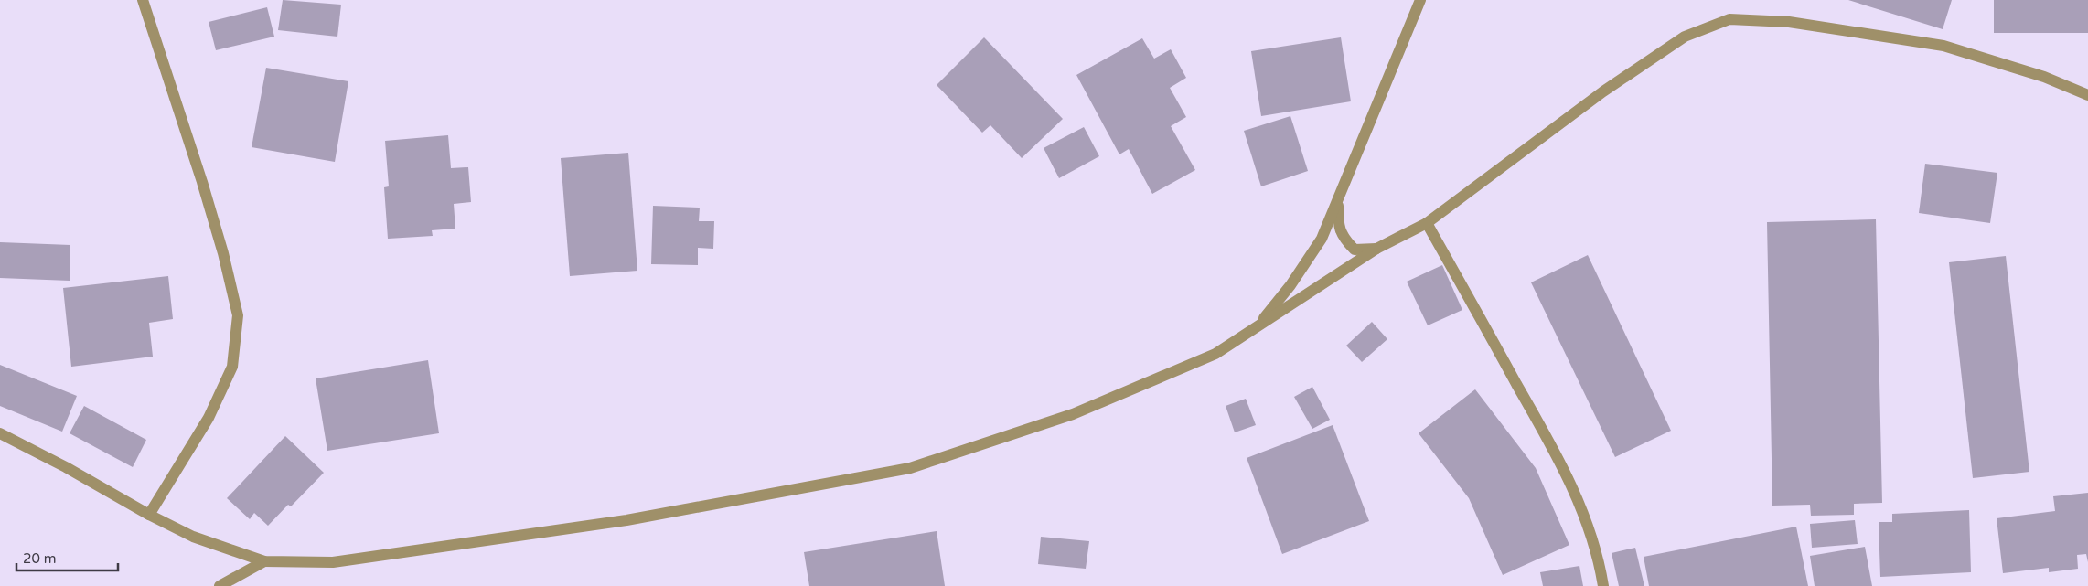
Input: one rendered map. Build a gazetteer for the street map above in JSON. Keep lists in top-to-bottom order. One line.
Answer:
{"scale_bar":"20 m"}
